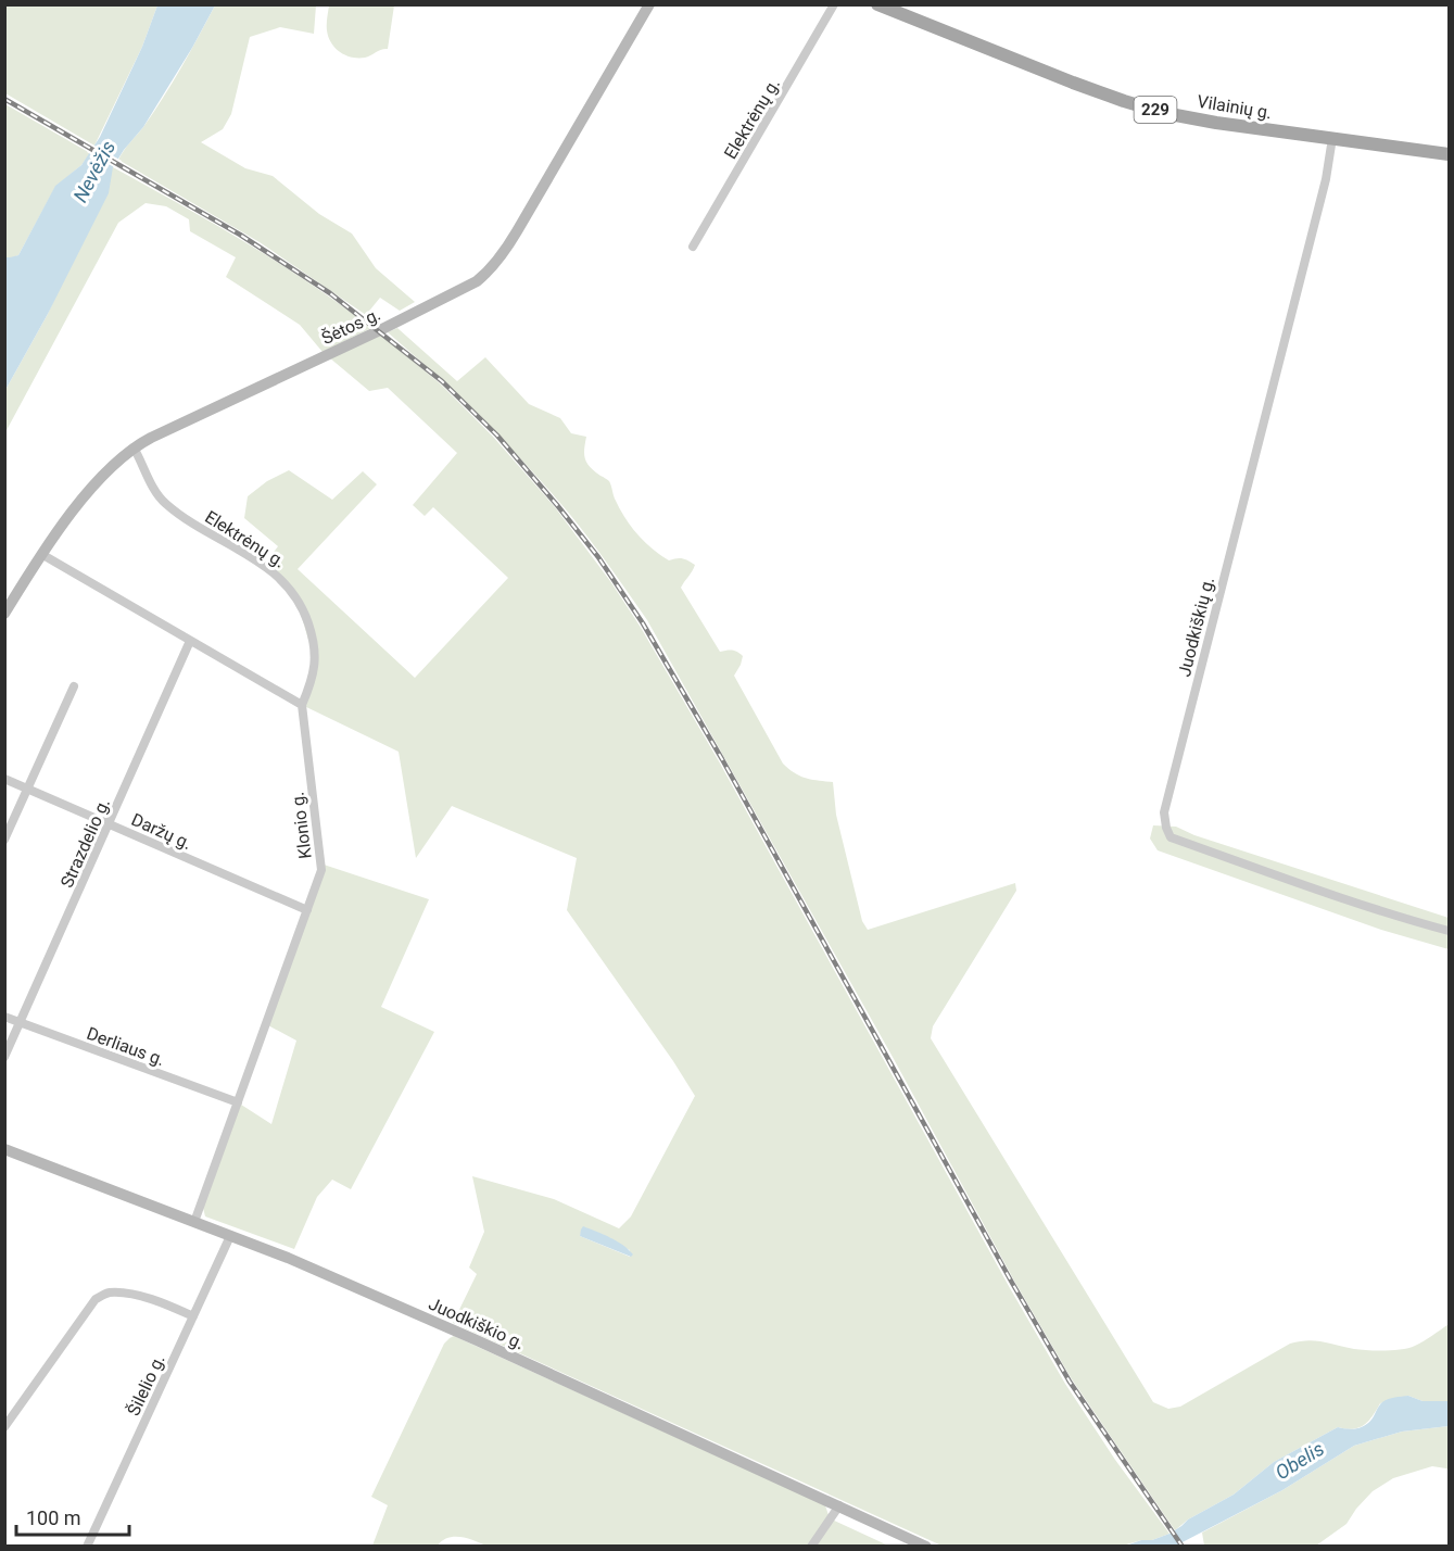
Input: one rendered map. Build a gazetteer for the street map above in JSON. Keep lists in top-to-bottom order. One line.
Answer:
{"streets":{"main road":["Vilainių g.","229"],"street":["Elektrėnų g.","Šėtos g.","Juodkiškių g.","Klonio g.","Daržų g.","Strazdelio g.","Derliaus g.","Juodkiškio g.","Šilelio g."]},"crossings":[["Vilainių g.","Juodkiškių g."],["Elektrėnų g.","Šėtos g."],["Elektrėnų g.","Klonio g."],["Klonio g.","Daržų g."],["Klonio g.","Derliaus g."],["Klonio g.","Juodkiškio g."],["Daržų g.","Strazdelio g."],["Strazdelio g.","Derliaus g."],["Juodkiškio g.","Šilelio g."]],"water":["Nevėžis","Obelis"],"scale_bar":"100 m"}
